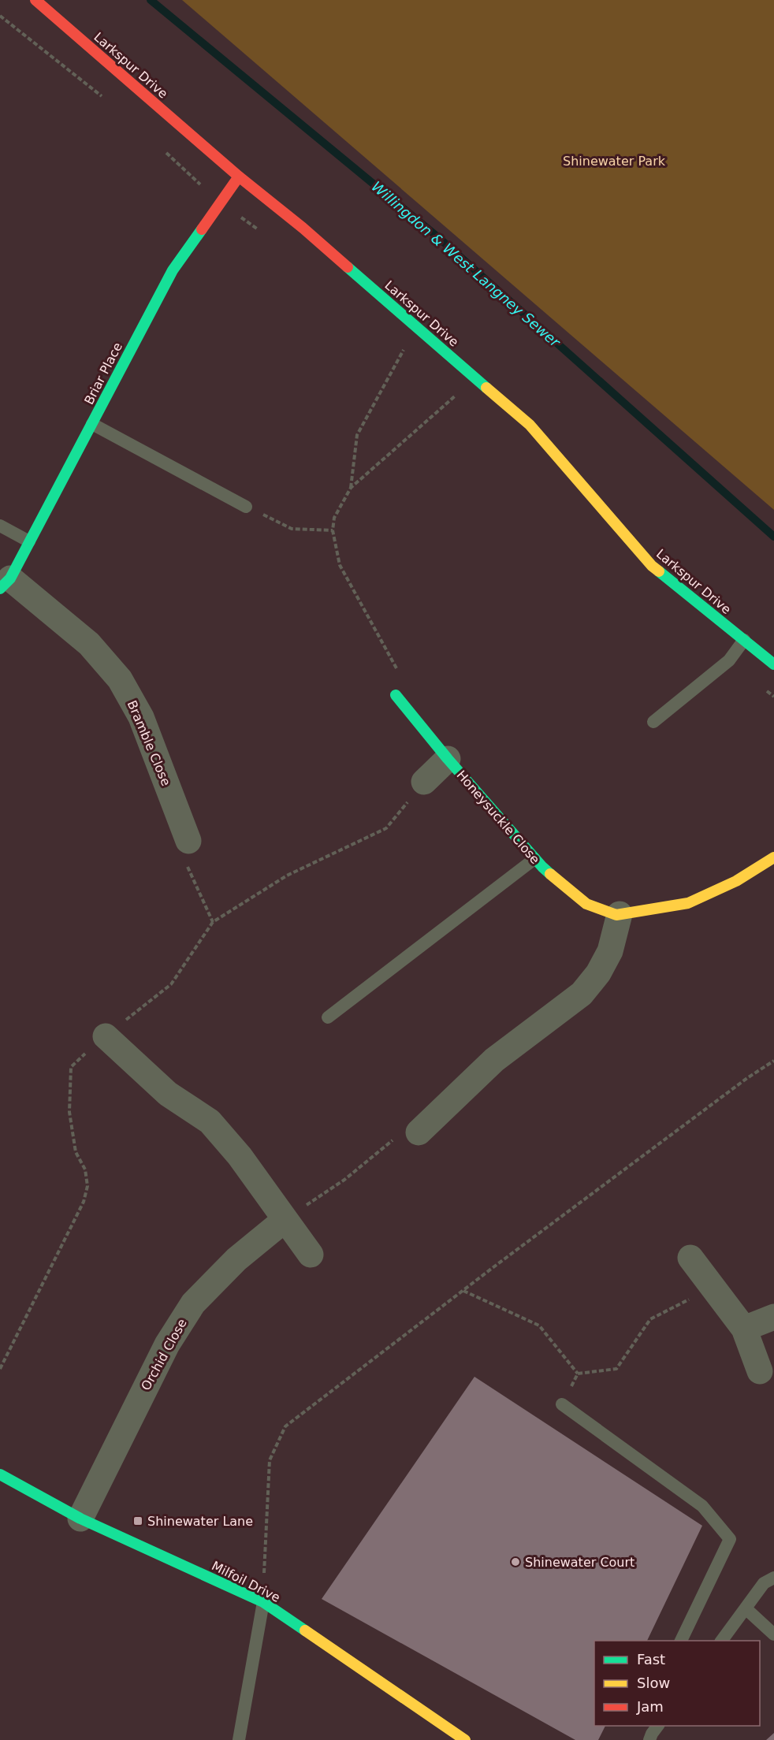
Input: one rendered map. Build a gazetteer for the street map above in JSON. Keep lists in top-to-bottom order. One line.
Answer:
{"streets":{"street":["Larkspur Drive","Briar Place","Bramble Close","Honeysuckle Close","Orchid Close","Milfoil Drive"]},"crossings":[["Larkspur Drive","Briar Place"],["Briar Place","Bramble Close"],["Orchid Close","Milfoil Drive"]],"water":["Willingdon & West Langney Sewer"],"parks":["Shinewater Park"],"places":{"transit":["Shinewater Lane"],"other":["Shinewater Court"]},"legend":["Fast","Slow","Jam"]}
